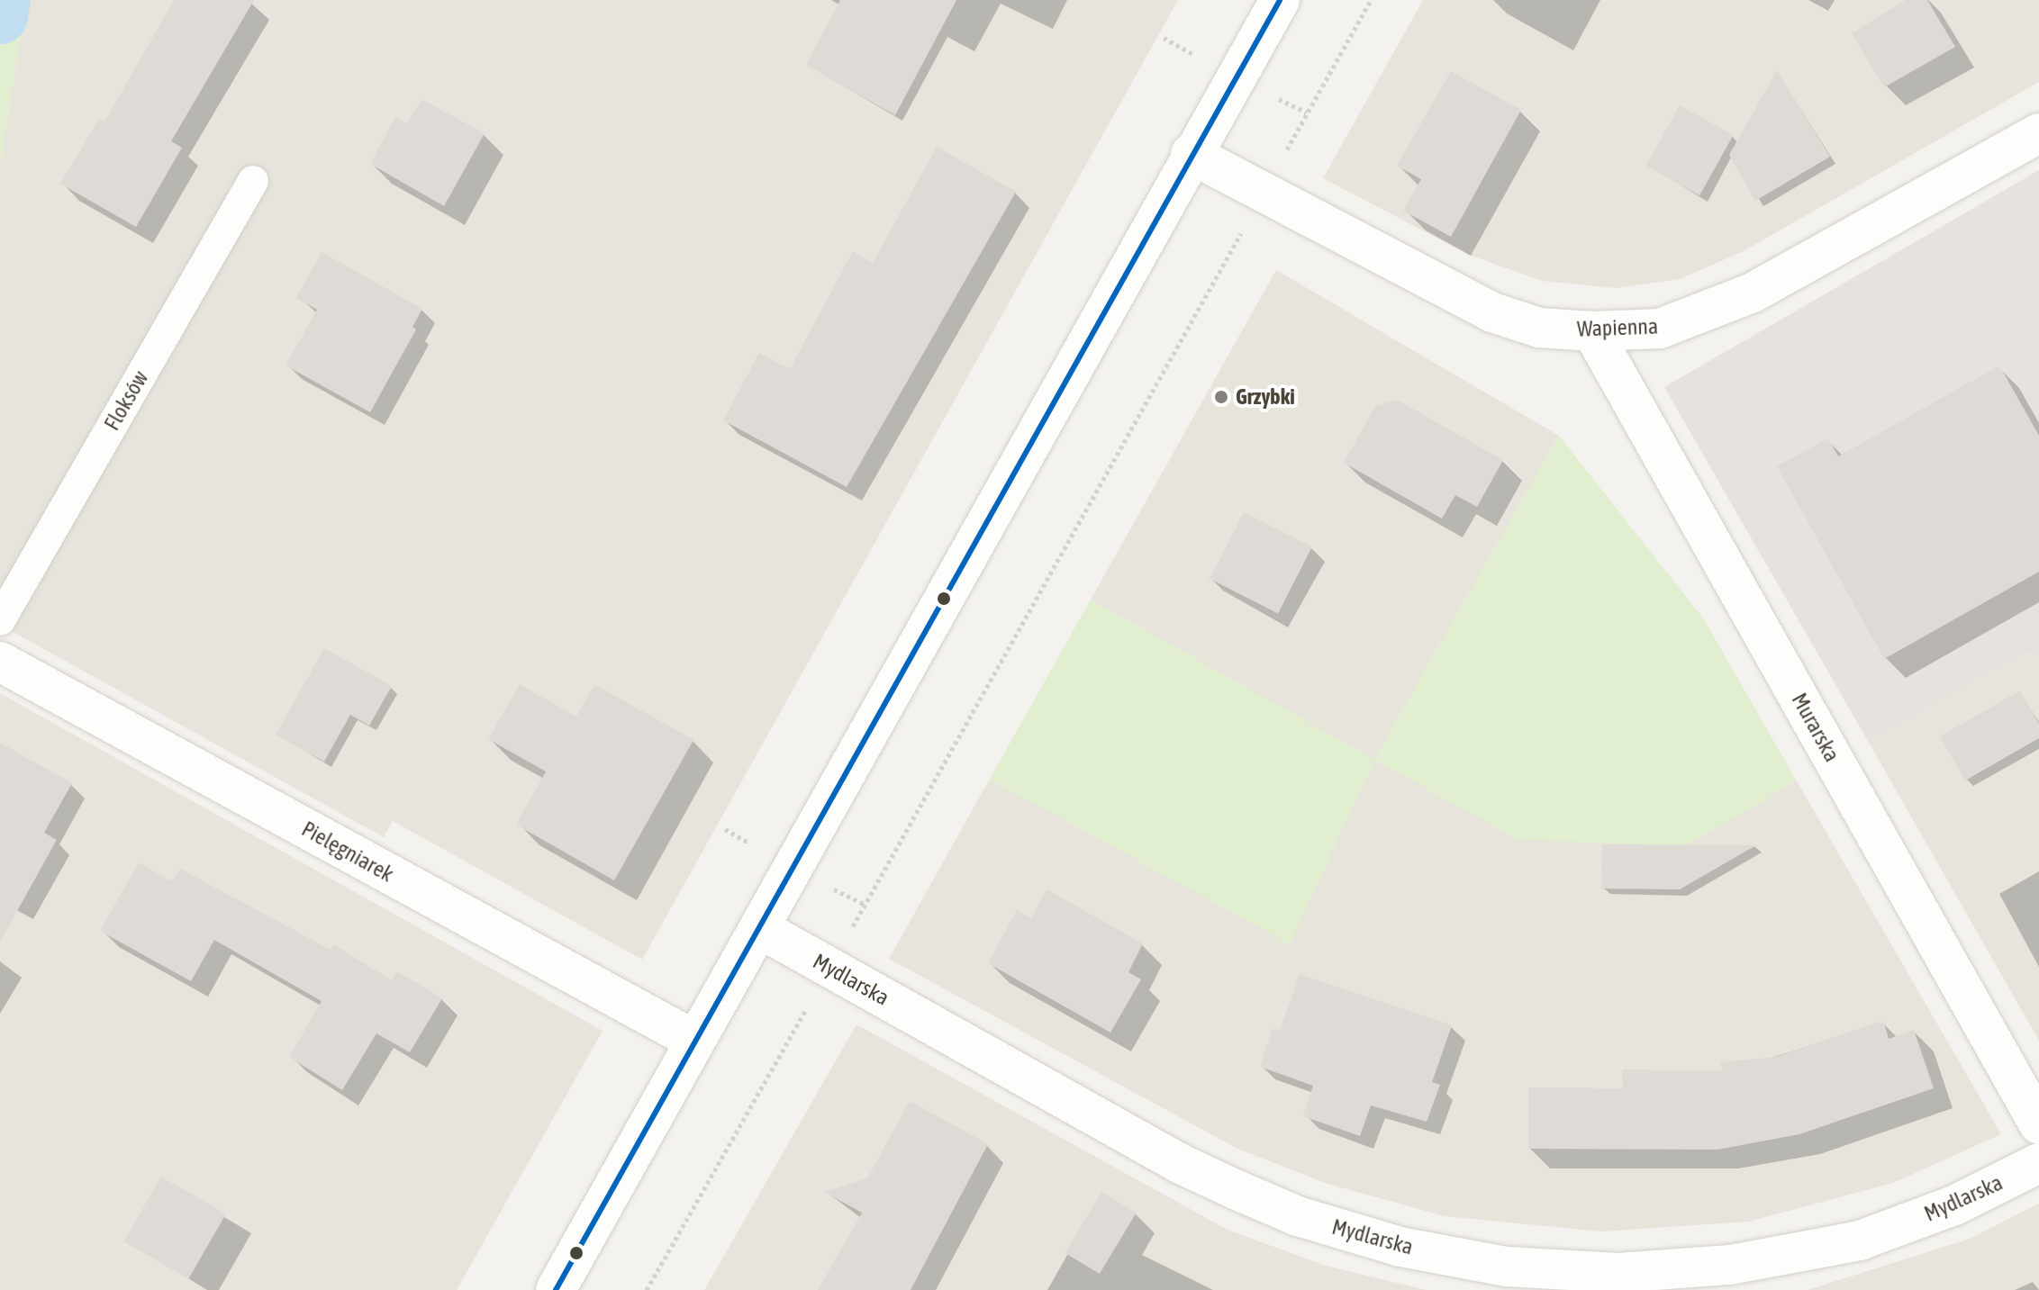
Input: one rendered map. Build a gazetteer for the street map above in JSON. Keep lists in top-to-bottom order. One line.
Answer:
{"streets":{"street":["Wapienna","Murarska","Pielęgniarek","Mydlarska"],"lane":["Floksów"]},"crossings":[["Wapienna","Murarska"]],"places":["Grzybki"]}
